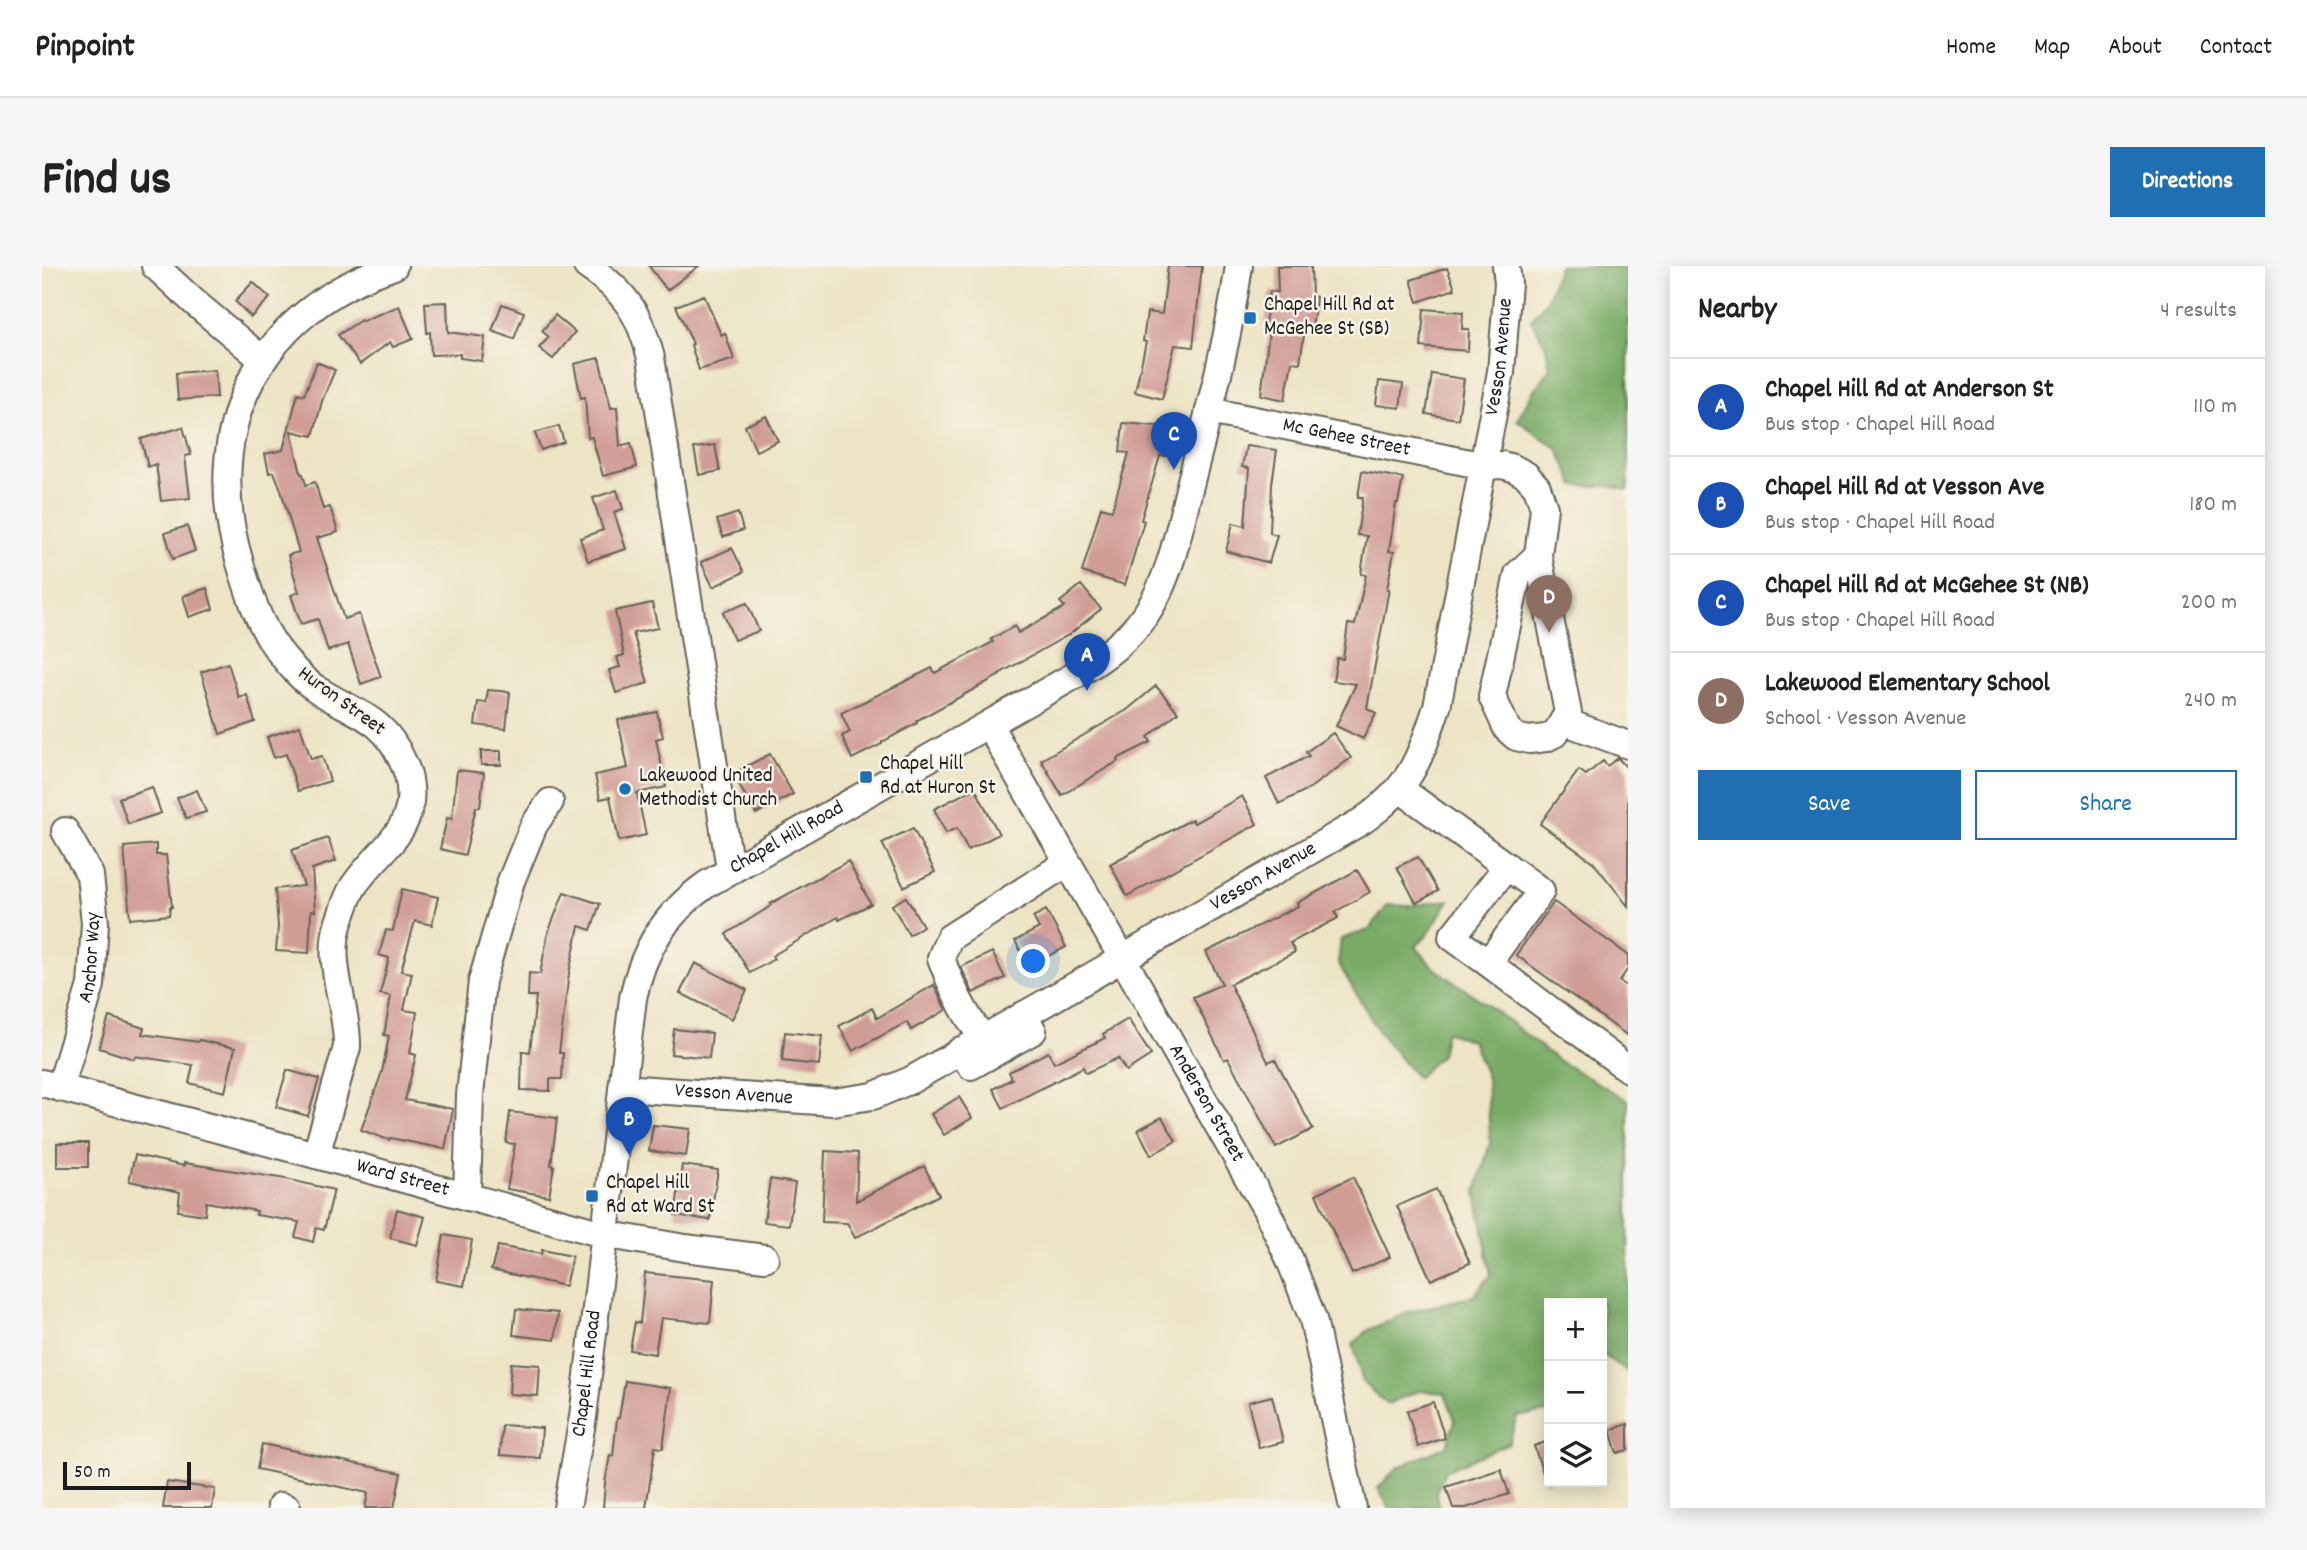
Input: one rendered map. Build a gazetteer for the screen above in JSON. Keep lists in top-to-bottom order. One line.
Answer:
{"streets":{"street":["Vesson Avenue","Mc Gehee Street","Huron Street","Chapel Hill Road","Anchor Way","Anderson Street","Ward Street"]},"crossings":[["Vesson Avenue","Mc Gehee Street"],["Vesson Avenue","Chapel Hill Road"],["Vesson Avenue","Anderson Street"],["Mc Gehee Street","Chapel Hill Road"],["Huron Street","Ward Street"],["Chapel Hill Road","Anderson Street"],["Chapel Hill Road","Ward Street"],["Anchor Way","Ward Street"]],"places":{"transit":["Chapel Hill Rd at McGehee St (SB)","Chapel Hill Rd at Huron St","Chapel Hill Rd at Ward St"],"other":["Lakewood United Methodist Church"]},"scale_bar":"50 m","page":{"header":"Pinpoint","nav":["Home","Map","About","Contact"],"title":"Find us","buttons":["Directions",["Save","Share"]],"heading":["Nearby","4 results"],"list":[{"mark":"A","name":"Chapel Hill Rd at Anderson St","note":"Bus stop · Chapel Hill Road","value":"110 m"},{"mark":"B","name":"Chapel Hill Rd at Vesson Ave","note":"Bus stop · Chapel Hill Road","value":"180 m"},{"mark":"C","name":"Chapel Hill Rd at McGehee St (NB)","note":"Bus stop · Chapel Hill Road","value":"200 m"},{"mark":"D","name":"Lakewood Elementary School","note":"School · Vesson Avenue","value":"240 m"}],"pins":["C","D","A","B"],"map_buttons":["+","−"],"scale":"50 m"}}
